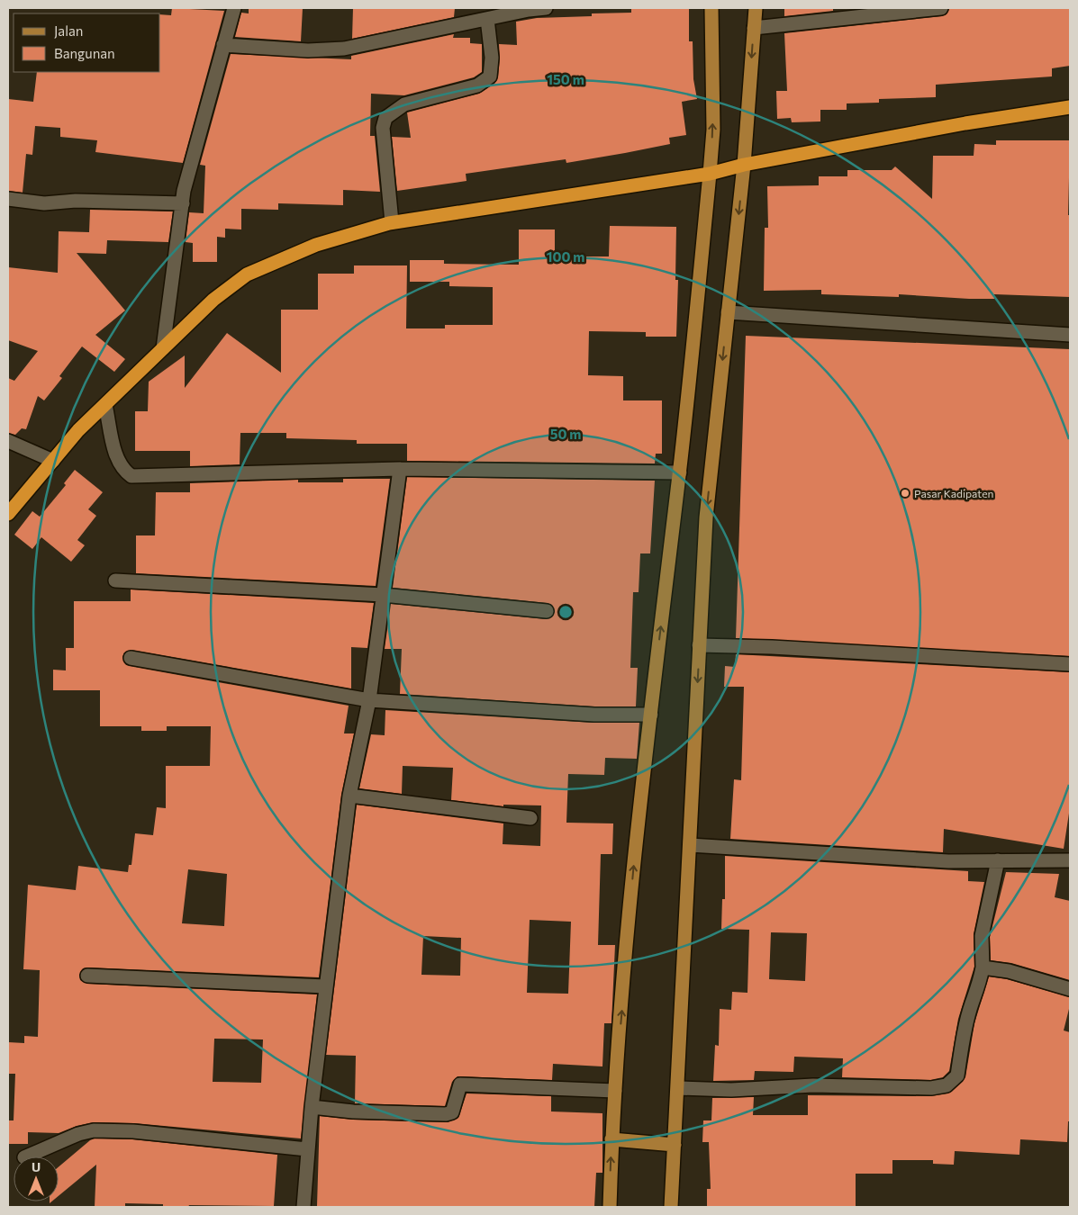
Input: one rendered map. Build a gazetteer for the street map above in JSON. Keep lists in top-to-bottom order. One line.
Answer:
{"places":["Pasar Kadipaten"],"legend":["Jalan","Bangunan"],"north":"top","rings":["150 m","100 m","50 m"]}
